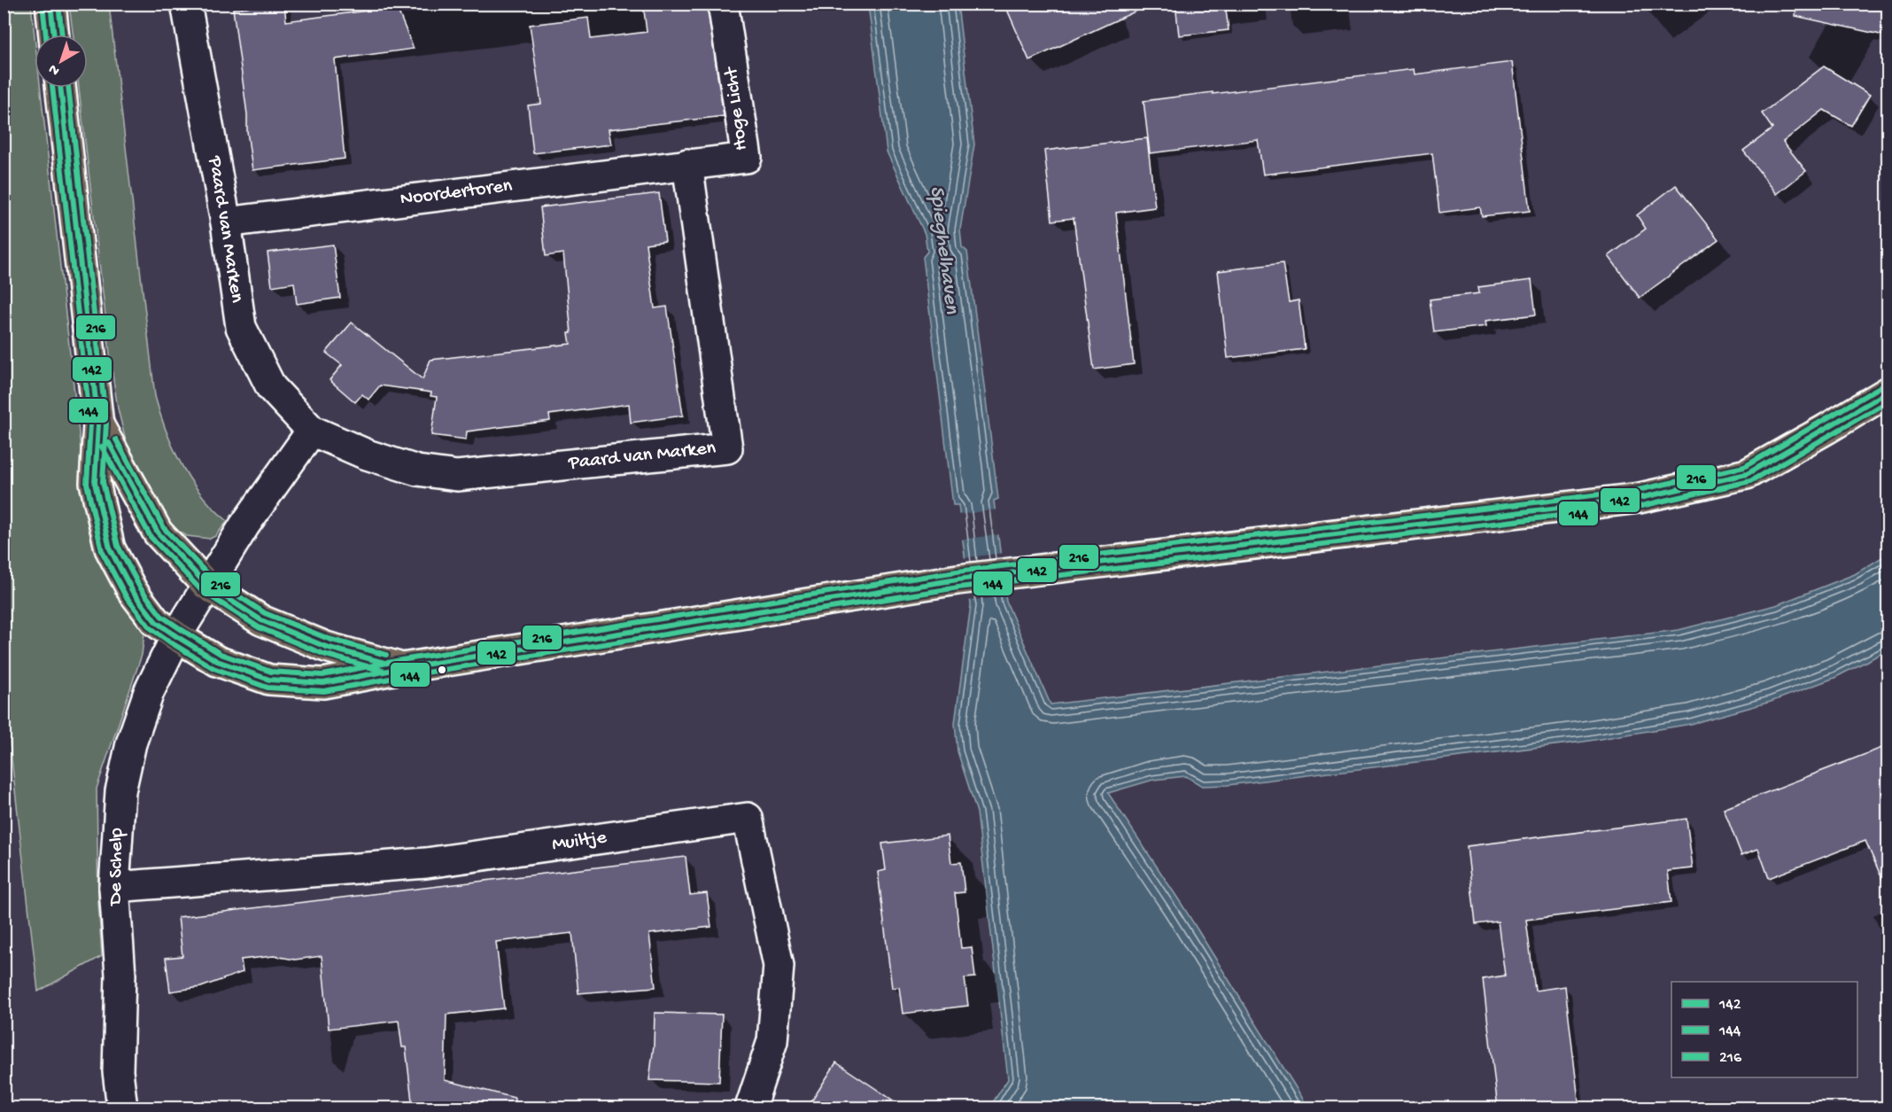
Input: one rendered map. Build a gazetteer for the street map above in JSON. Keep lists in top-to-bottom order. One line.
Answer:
{"streets":{"street":["Hoge Licht","Noordertoren","Paard van Marken","Muiltje","De Schelp"]},"crossings":[["Hoge Licht","Noordertoren"],["Hoge Licht","Paard van Marken"],["Noordertoren","Paard van Marken"],["Muiltje","De Schelp"]],"water":["Spieghelhaven"],"lines":["transit line 142","transit line 216","transit line 144"],"legend":["142","144","216"],"north":"bottom left"}
